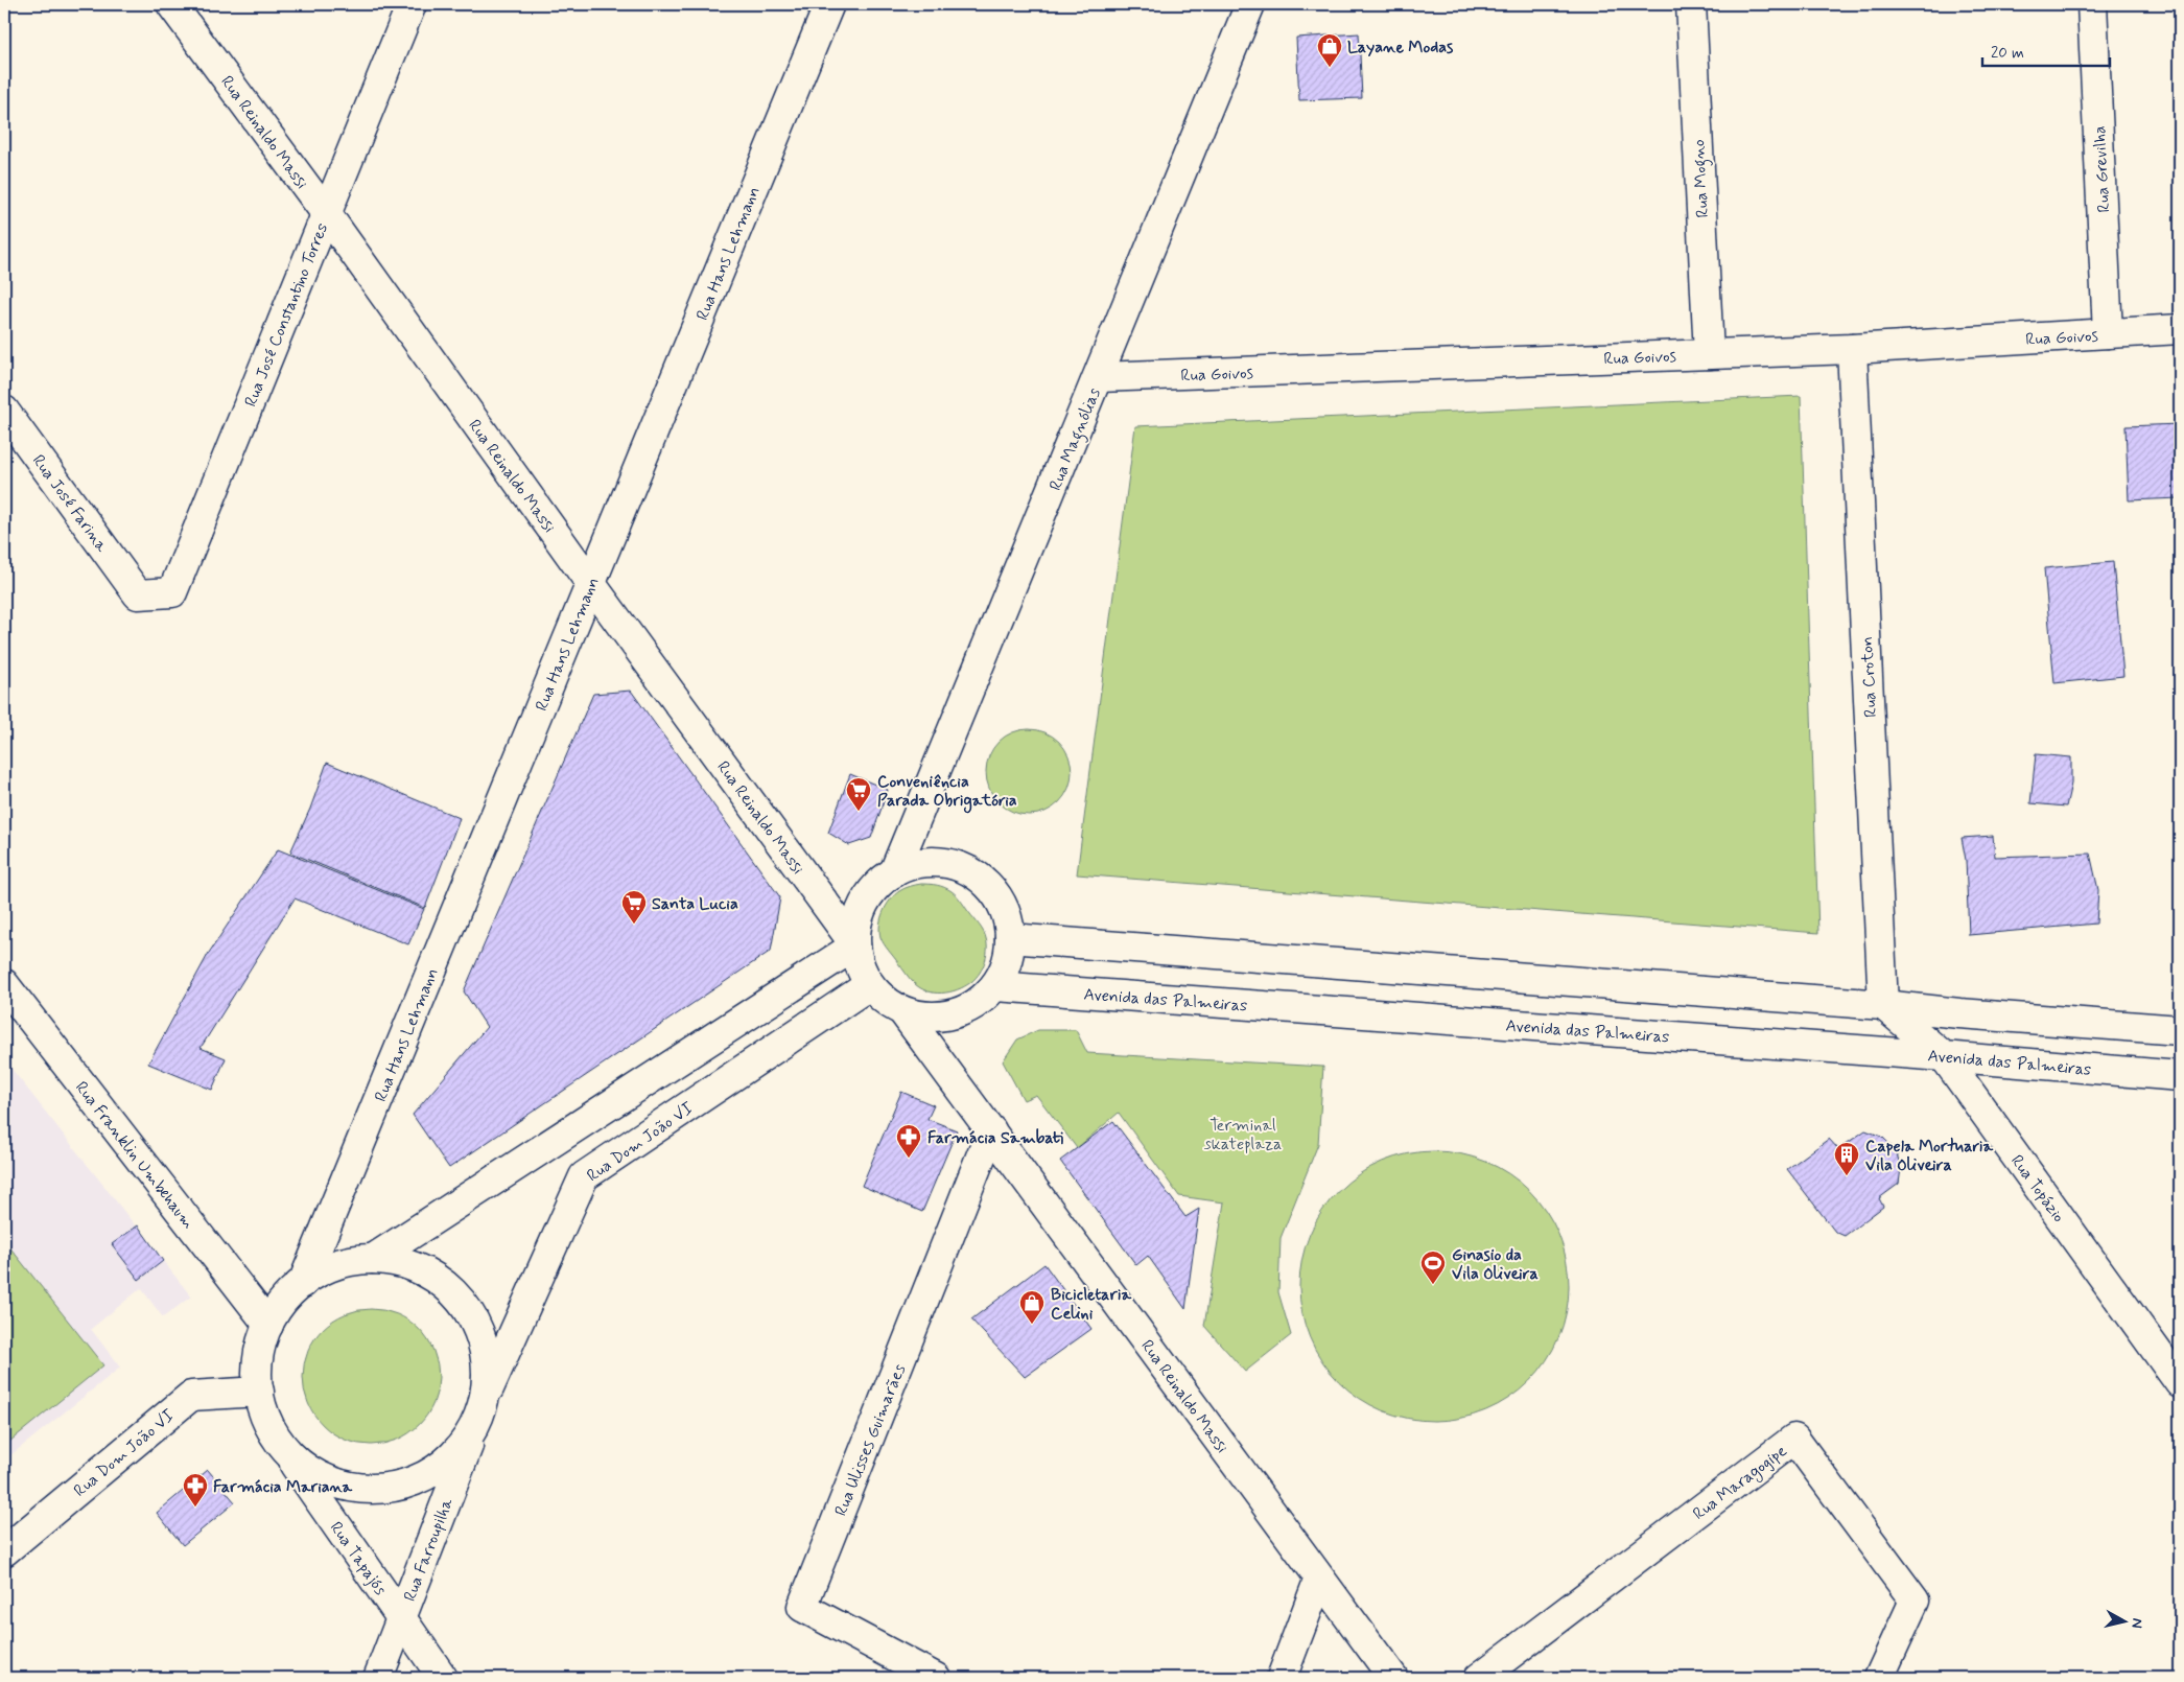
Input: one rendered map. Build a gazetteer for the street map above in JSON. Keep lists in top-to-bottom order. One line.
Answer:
{"streets":{"street":["Rua Reinaldo Massi","Rua Grevilha","Rua Mogno","Rua Hans Lehmann","Rua José Constantino Torres","Rua Goivos","Rua Magnólias","Rua José Farina","Rua Croton","Avenida das Palmeiras","Rua Dom João VI","Rua Franklin Umbehaum","Rua Topázio","Rua Ulisses Guimarães","Rua Maragogipe","Rua Farroupilha","Rua Tapajós"]},"crossings":[["Rua Reinaldo Massi","Rua Hans Lehmann"],["Rua Reinaldo Massi","Rua José Constantino Torres"],["Rua Reinaldo Massi","Rua Magnólias"],["Rua Reinaldo Massi","Avenida das Palmeiras"],["Rua Reinaldo Massi","Rua Dom João VI"],["Rua Reinaldo Massi","Rua Ulisses Guimarães"],["Rua Grevilha","Rua Goivos"],["Rua Mogno","Rua Goivos"],["Rua José Constantino Torres","Rua José Farina"],["Rua Goivos","Rua Magnólias"],["Rua Goivos","Rua Croton"],["Rua Magnólias","Avenida das Palmeiras"],["Rua Magnólias","Rua Dom João VI"],["Rua Croton","Rua Topázio"],["Avenida das Palmeiras","Rua Dom João VI"],["Avenida das Palmeiras","Rua Topázio"],["Rua Dom João VI","Rua Farroupilha"],["Rua Farroupilha","Rua Tapajós"]],"parks":["Terminal skateplaza"],"places":{"shop":["Layane Modas","Bicicletaria Celini"],"supermarket":["Conveniência Parada Obrigatória","Santa Lucia"],"pharmacy":["Farmácia Sambati","Farmácia Mariana"],"building":["Capela Mortuaria Vila Oliveira"],"sports":["Ginasio da Vila Oliveira"]},"scale_bar":"20 m","north":"right"}
